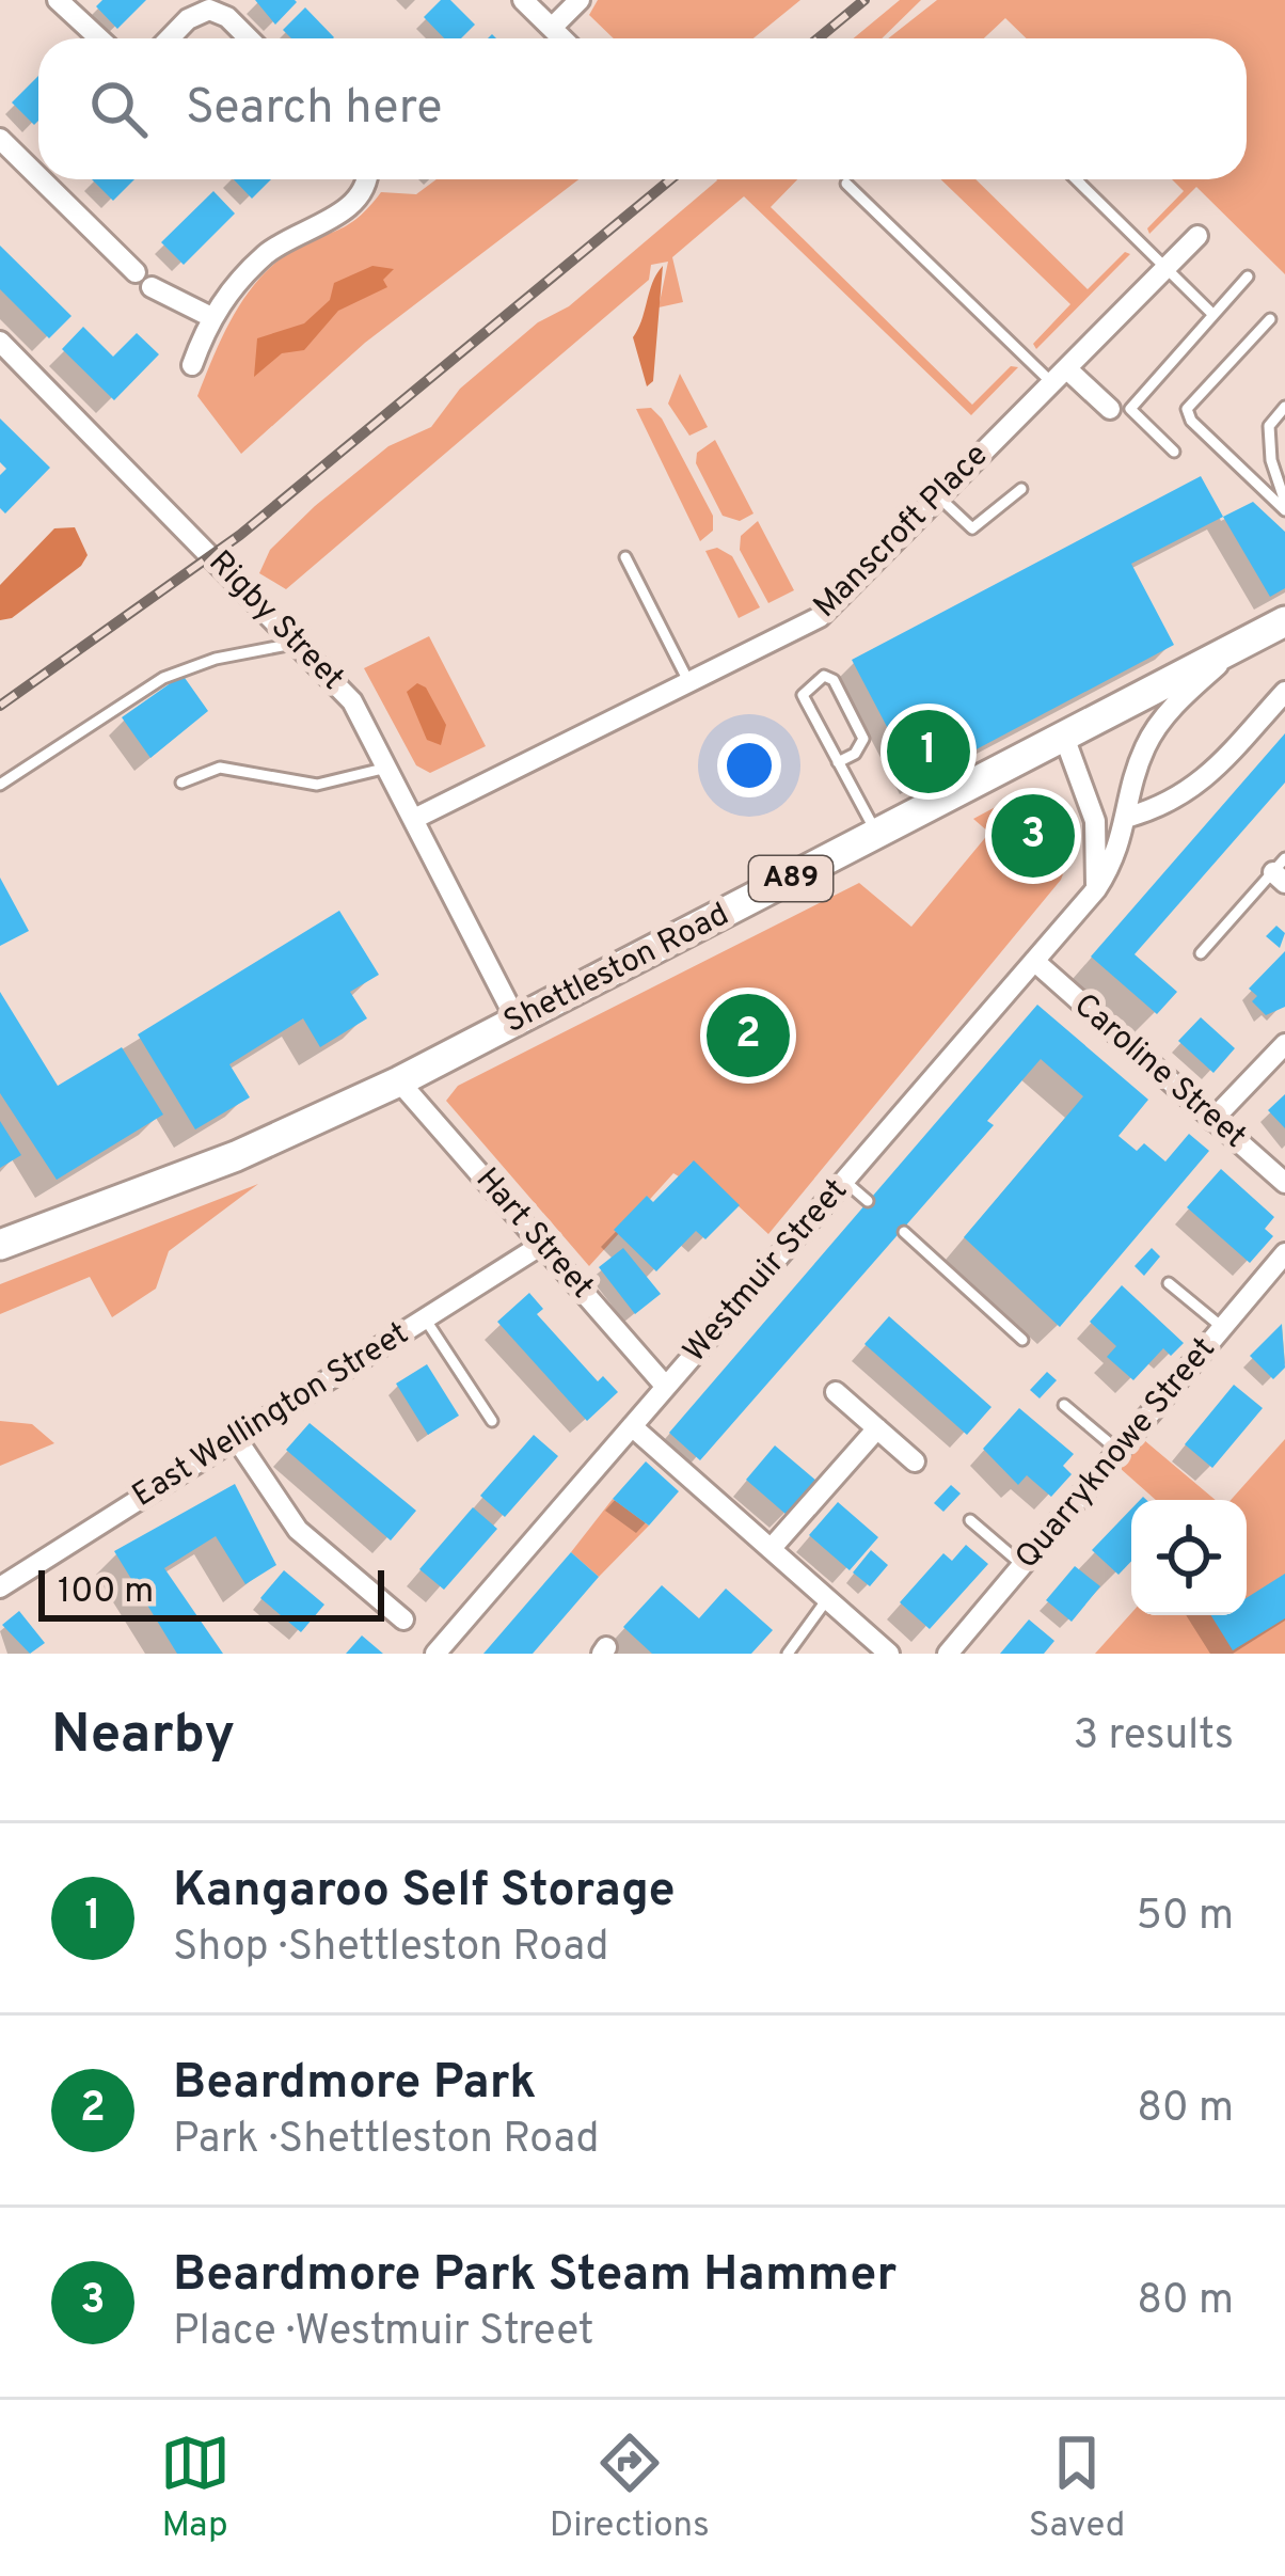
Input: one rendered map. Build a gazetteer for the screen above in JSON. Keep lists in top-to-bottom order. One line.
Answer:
{"streets":{"main road":["A89","Shettleston Road"],"street":["Manscroft Place","Rigby Street","Caroline Street","Hart Street","Westmuir Street","East Wellington Street","Quarryknowe Street"]},"crossings":[["Manscroft Place","Rigby Street"],["Rigby Street","Shettleston Road"],["Shettleston Road","Hart Street"],["Shettleston Road","Westmuir Street"],["Caroline Street","Westmuir Street"],["Hart Street","Westmuir Street"],["Hart Street","East Wellington Street"]],"scale_bar":"100 m","page":{"search":"Search here","pins":["1","3","2"],"scale":"100 m","heading":["Nearby","3 results"],"list":[{"mark":"1","name":"Kangaroo Self Storage","note":"Shop · Shettleston Road","value":"50 m"},{"mark":"2","name":"Beardmore Park","note":"Park · Shettleston Road","value":"80 m"},{"mark":"3","name":"Beardmore Park Steam Hammer","note":"Place · Westmuir Street","value":"80 m"}],"nav":["Map","Directions","Saved"]}}
